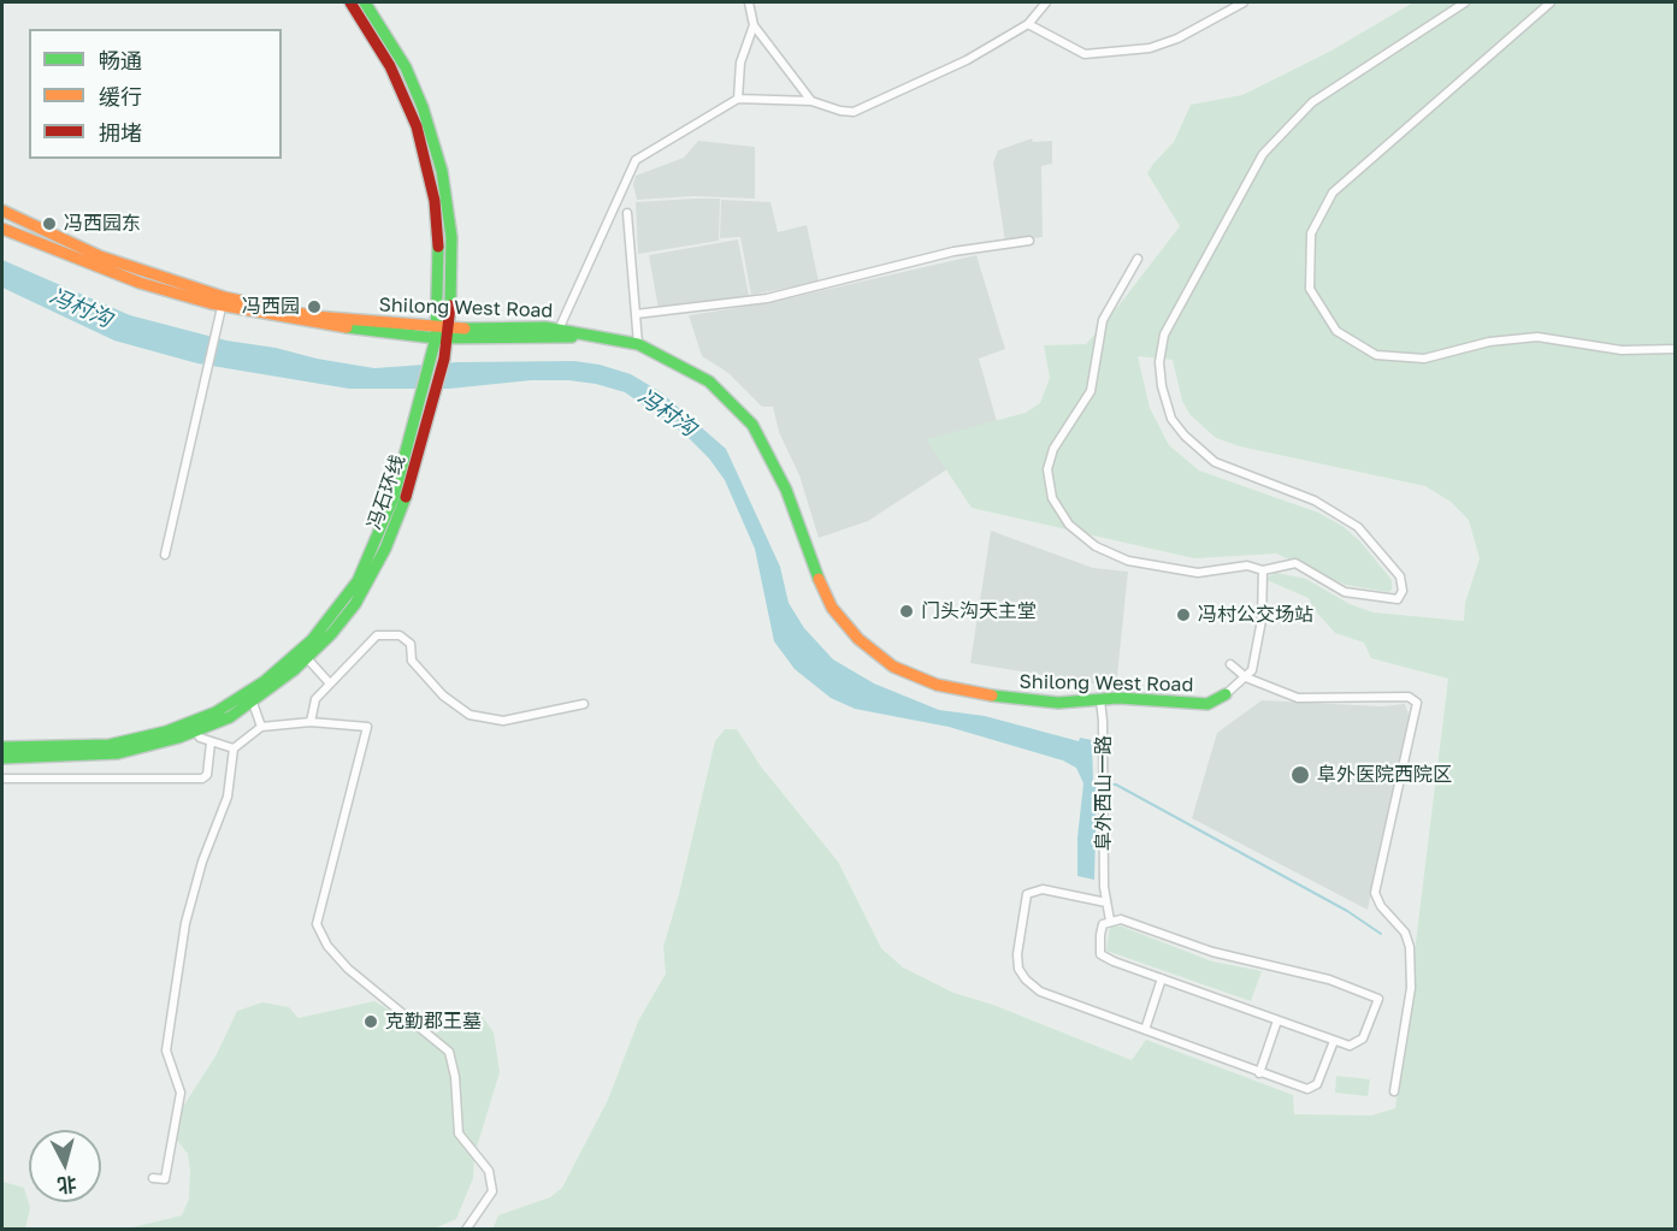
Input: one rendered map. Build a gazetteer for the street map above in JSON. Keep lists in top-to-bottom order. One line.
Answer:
{"streets":{"main road":["Shilong West Road","冯石环线"],"street":["阜外西山一路"]},"crossings":[["Shilong West Road","冯石环线"],["Shilong West Road","阜外西山一路"]],"water":["冯村沟"],"places":["冯西园东","冯西园","门头沟天主堂","冯村公交场站","阜外医院西院区","克勤郡王墓"],"legend":["畅通","缓行","拥堵"],"north":"bottom"}
